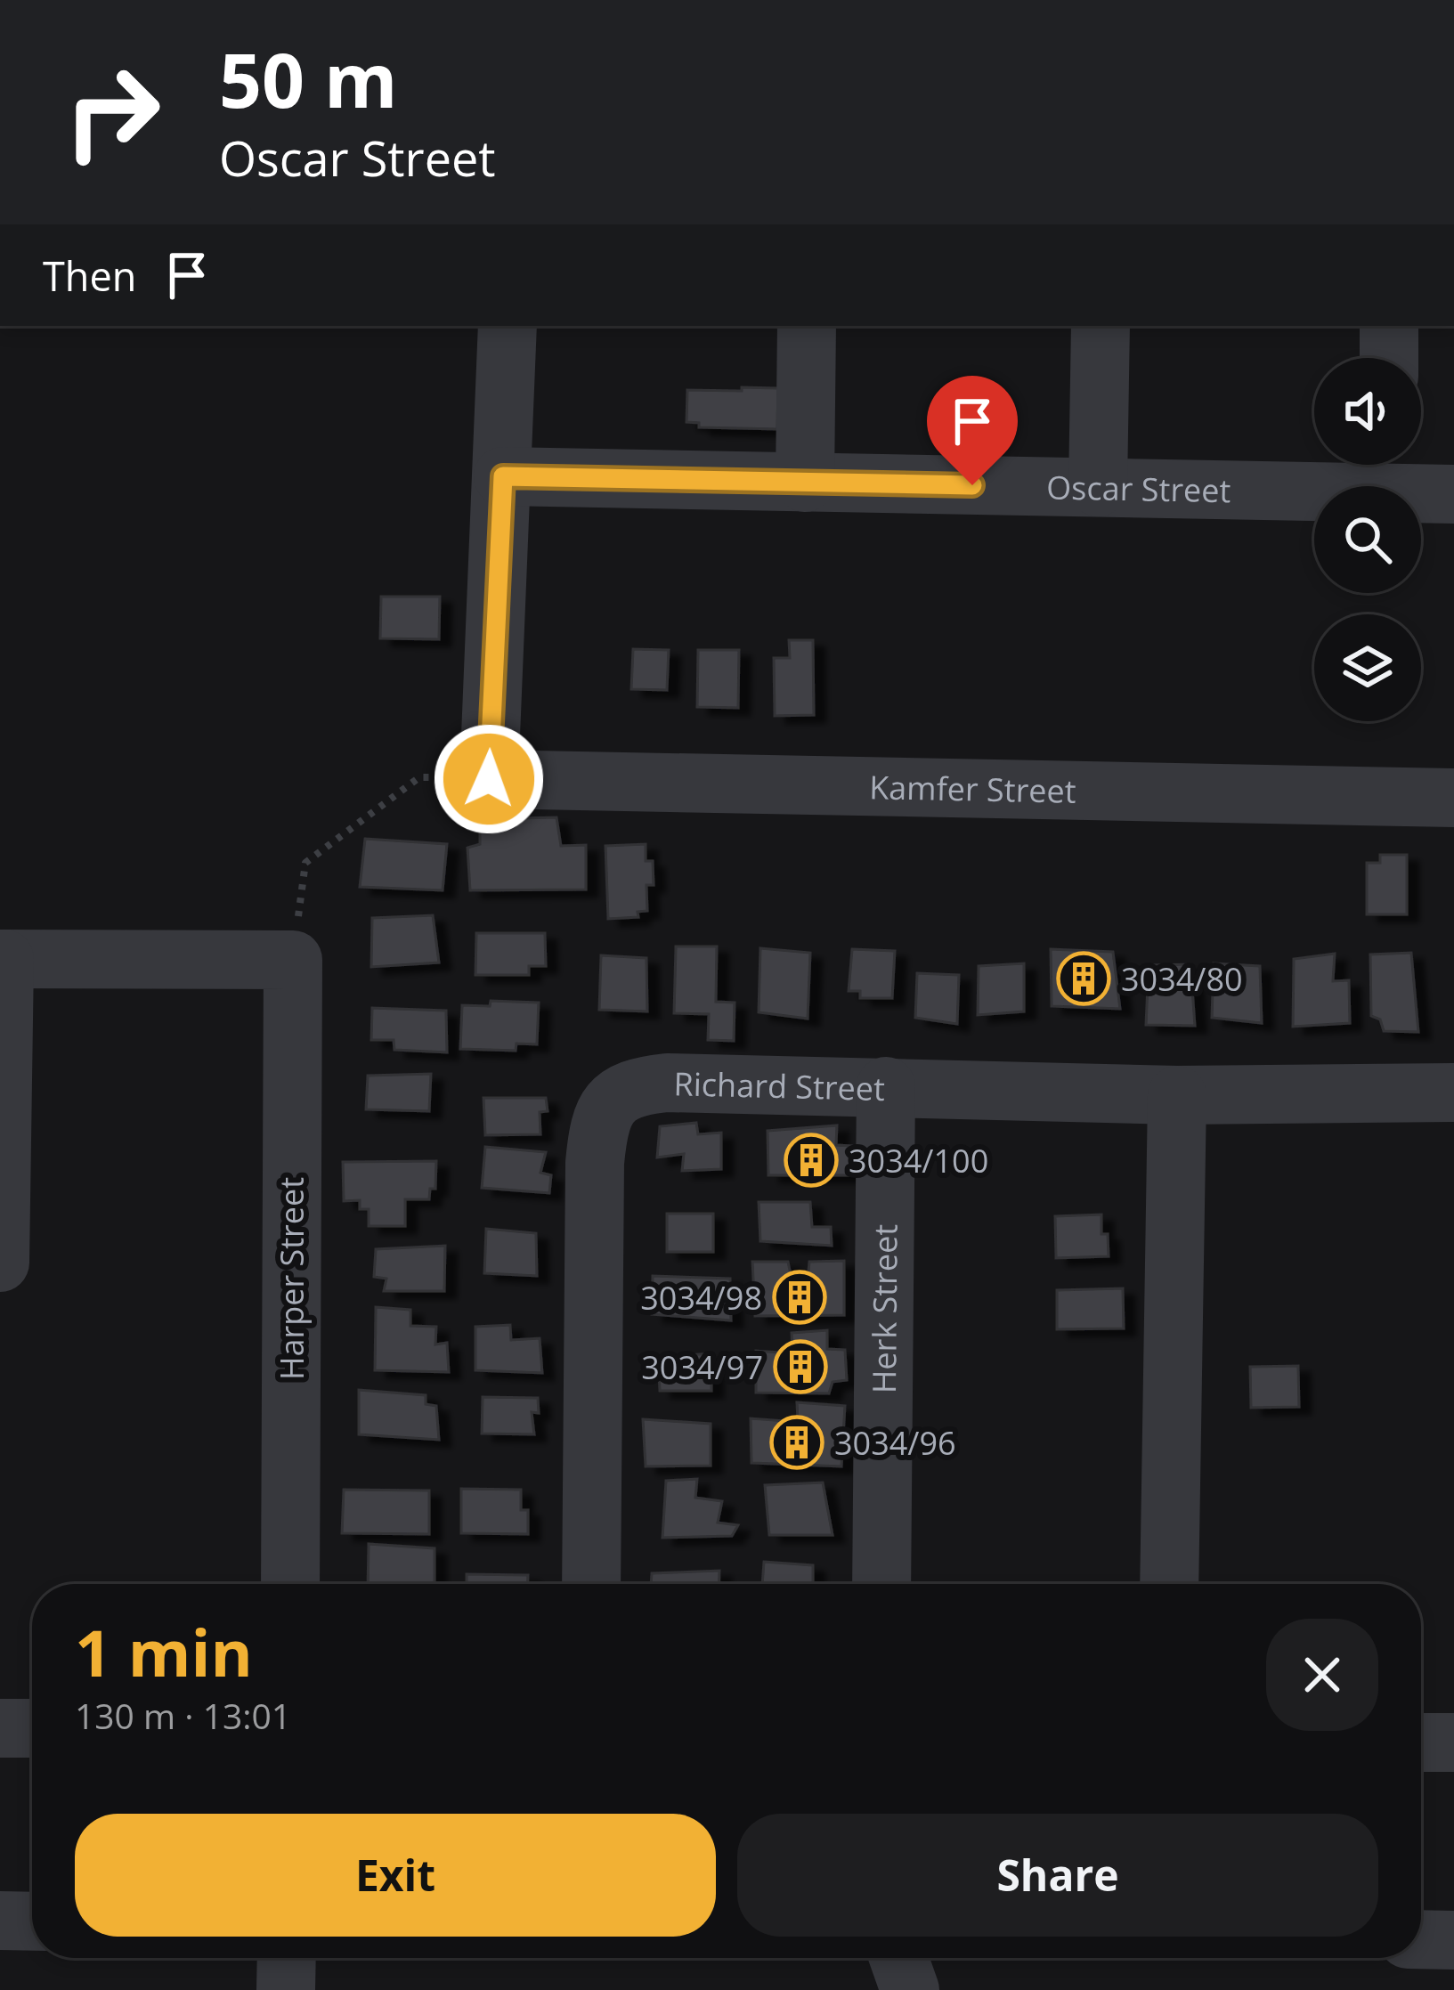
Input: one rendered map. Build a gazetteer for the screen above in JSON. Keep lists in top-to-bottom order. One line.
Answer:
{"streets":{"street":["Oscar Street","Kamfer Street","Richard Street","Harper Street","Herk Street"]},"crossings":[["Richard Street","Herk Street"]],"places":{"building":["3034/80","3034/100","3034/98","3034/97","3034/96"]},"page":{"turn":["50 m","Oscar Street"],"then":"Then","heading":["1 min","130 m · 13:01"],"buttons":["Exit","Share"]}}
